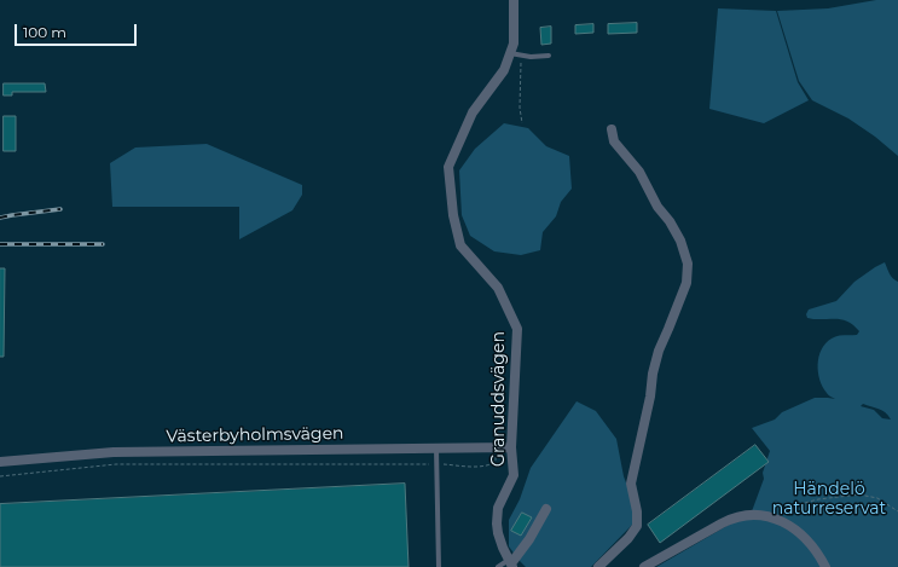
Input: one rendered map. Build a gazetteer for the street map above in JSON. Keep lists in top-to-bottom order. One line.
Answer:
{"streets":{"street":["Granuddsvägen","Västerbyholmsvägen"]},"crossings":[["Granuddsvägen","Västerbyholmsvägen"]],"parks":["Händelö naturreservat"],"scale_bar":"100 m"}
